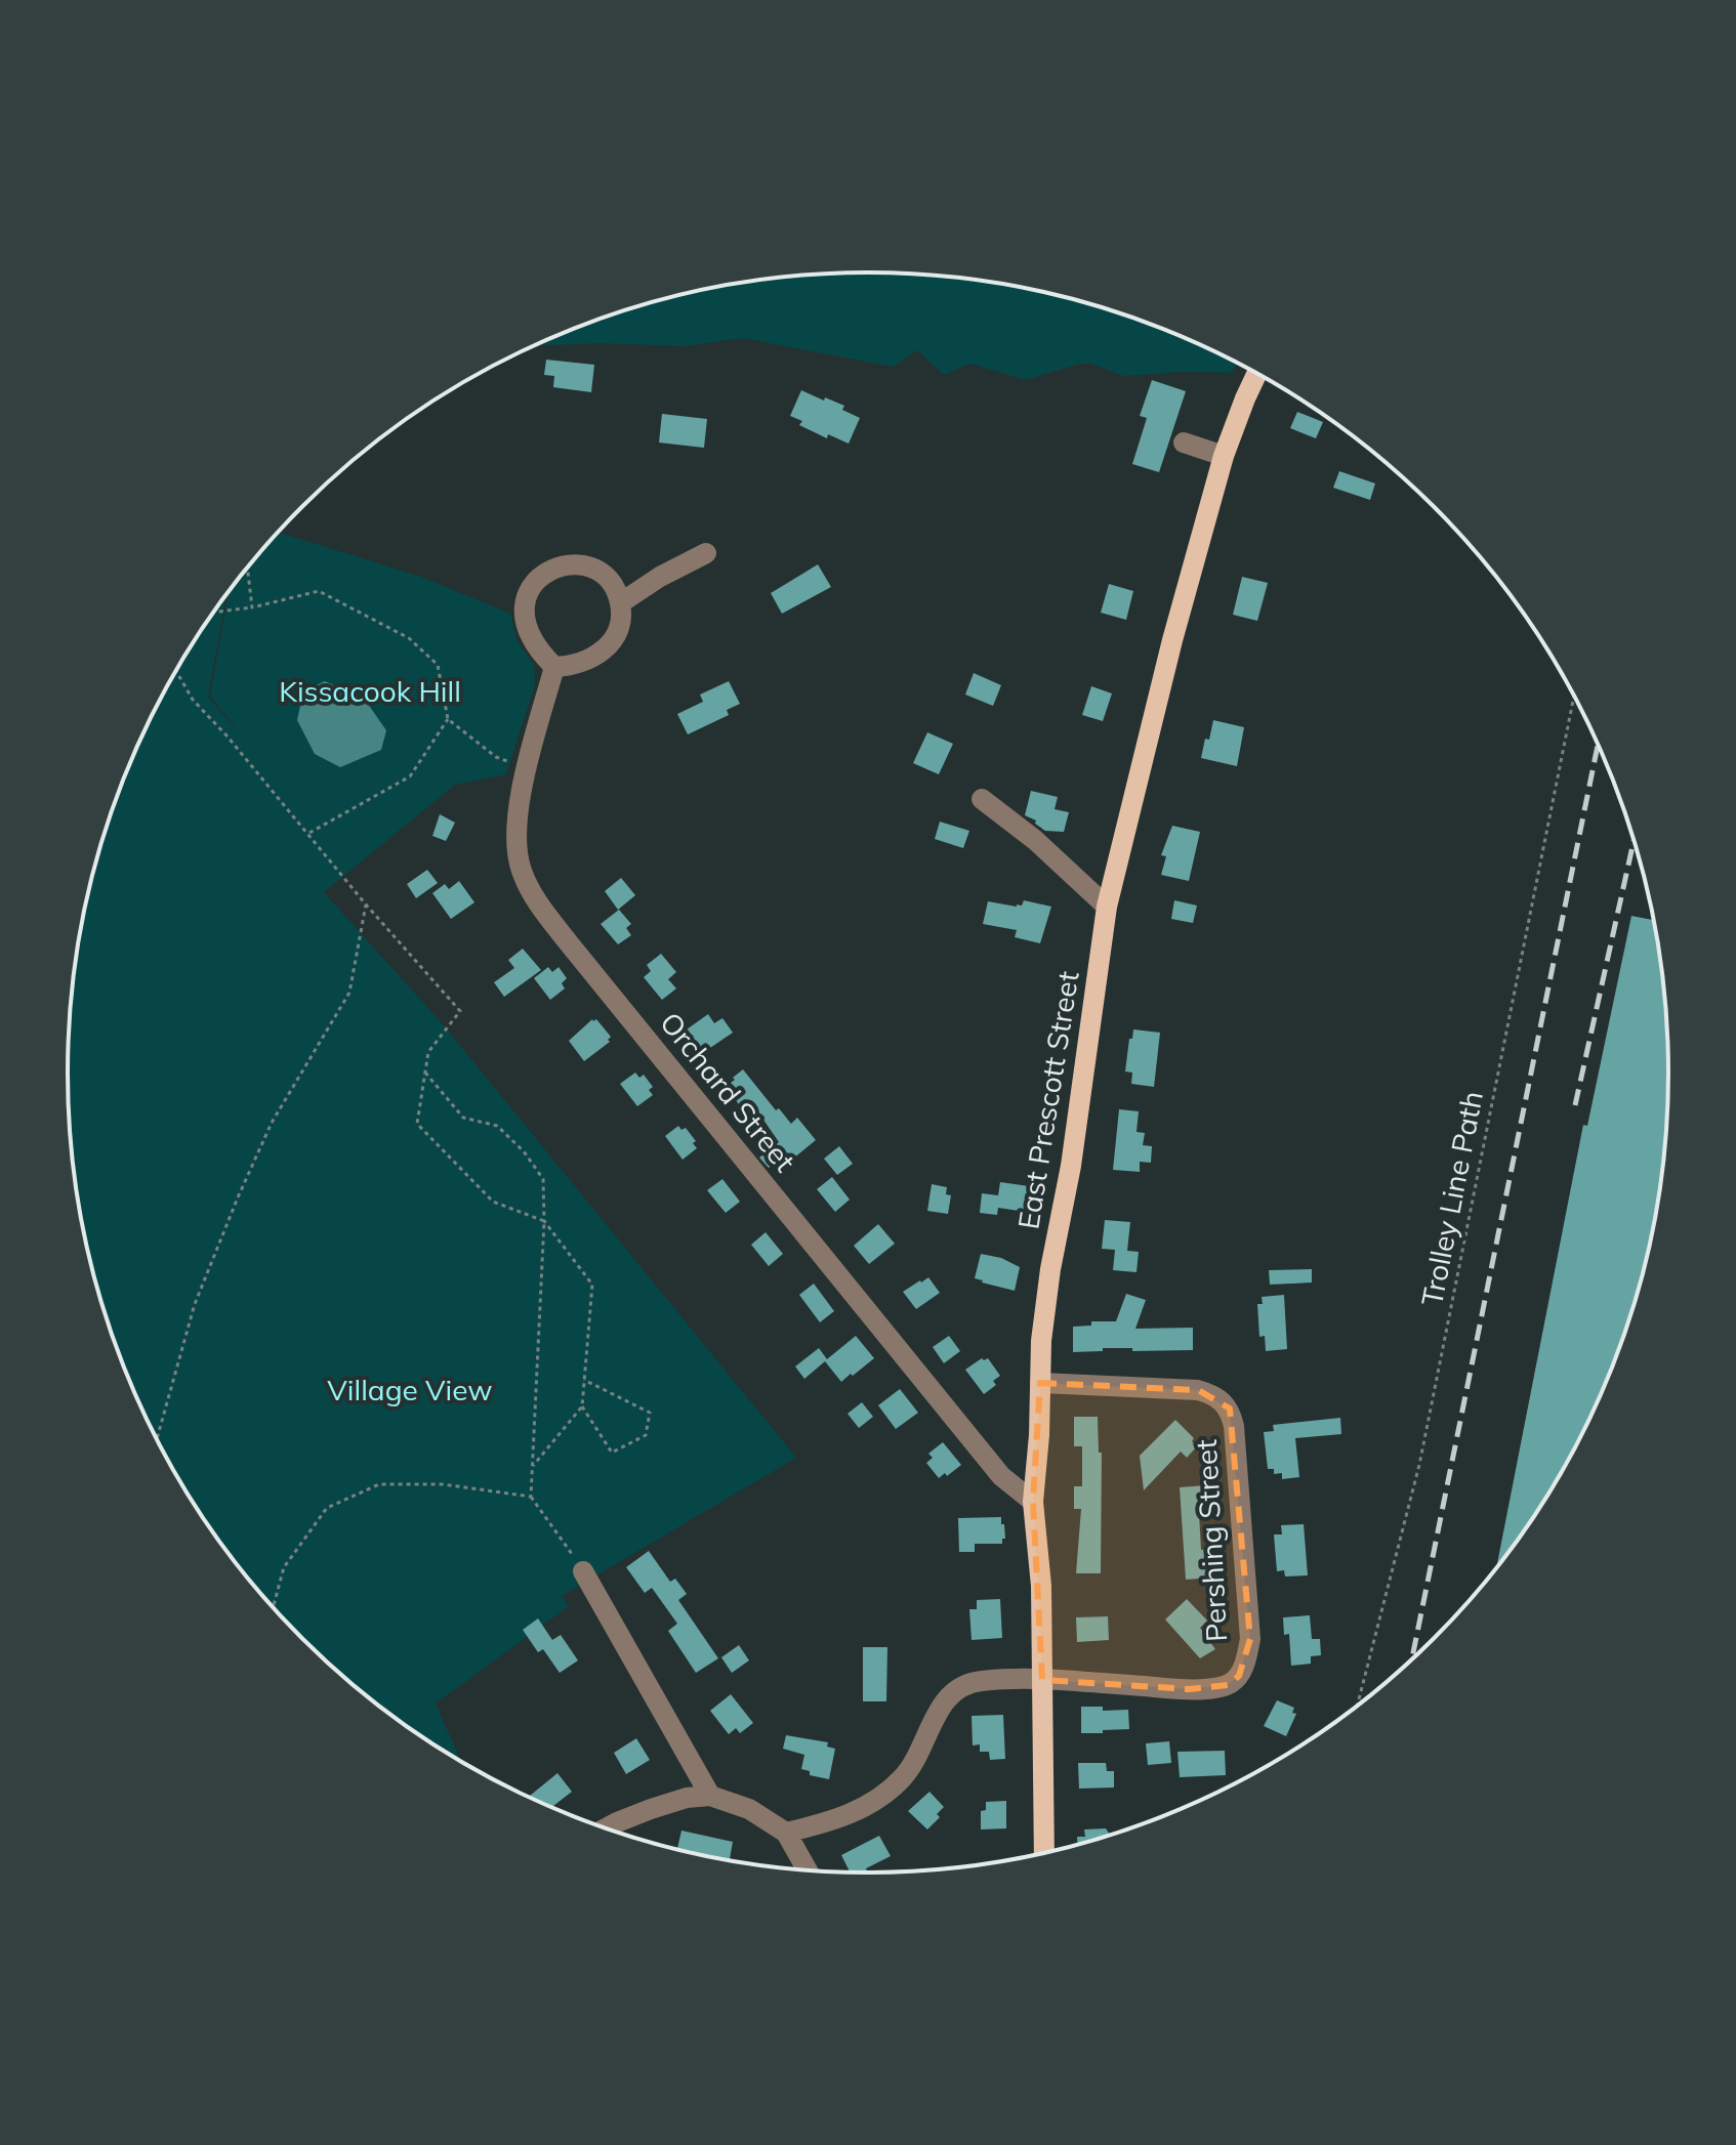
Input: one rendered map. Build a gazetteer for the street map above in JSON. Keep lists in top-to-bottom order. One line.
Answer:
{"streets":{"main road":["East Prescott Street"],"street":["Orchard Street","Pershing Street"],"path":["Trolley Line Path"]},"crossings":[["Orchard Street","East Prescott Street"],["East Prescott Street","Pershing Street"]],"parks":["Kissacook Hill","Village View"]}
